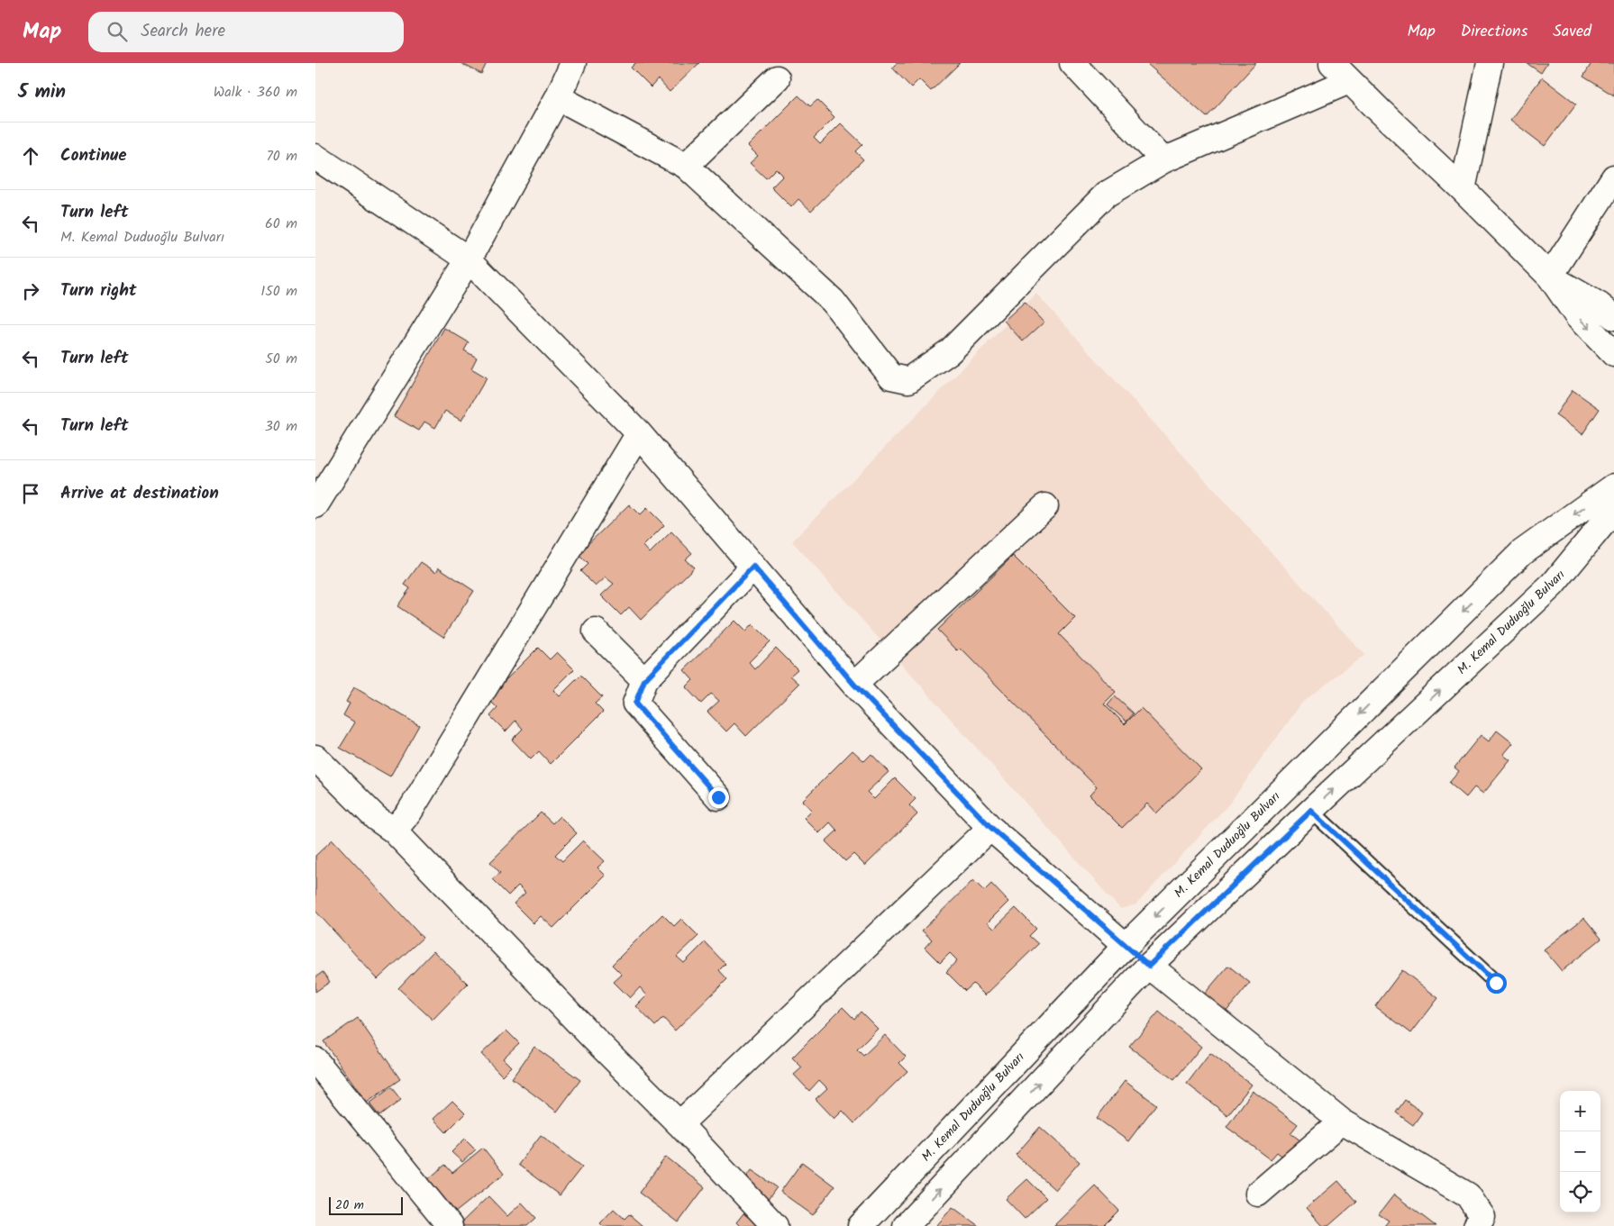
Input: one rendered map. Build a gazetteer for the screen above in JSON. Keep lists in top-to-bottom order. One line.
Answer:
{"streets":{"street":["M. Kemal Duduoğlu Bulvarı"]},"scale_bar":"20 m","page":{"header":"Map","search":"Search here","nav":["Map","Directions","Saved"],"heading":["5 min","Walk · 360 m"],"list":[["Continue","70 m"],["Turn left","M. Kemal Duduoğlu Bulvarı","60 m"],["Turn right","150 m"],["Turn left","50 m"],["Turn left","30 m"],"Arrive at destination"],"map_buttons":["+","−"],"scale":"20 m"}}
